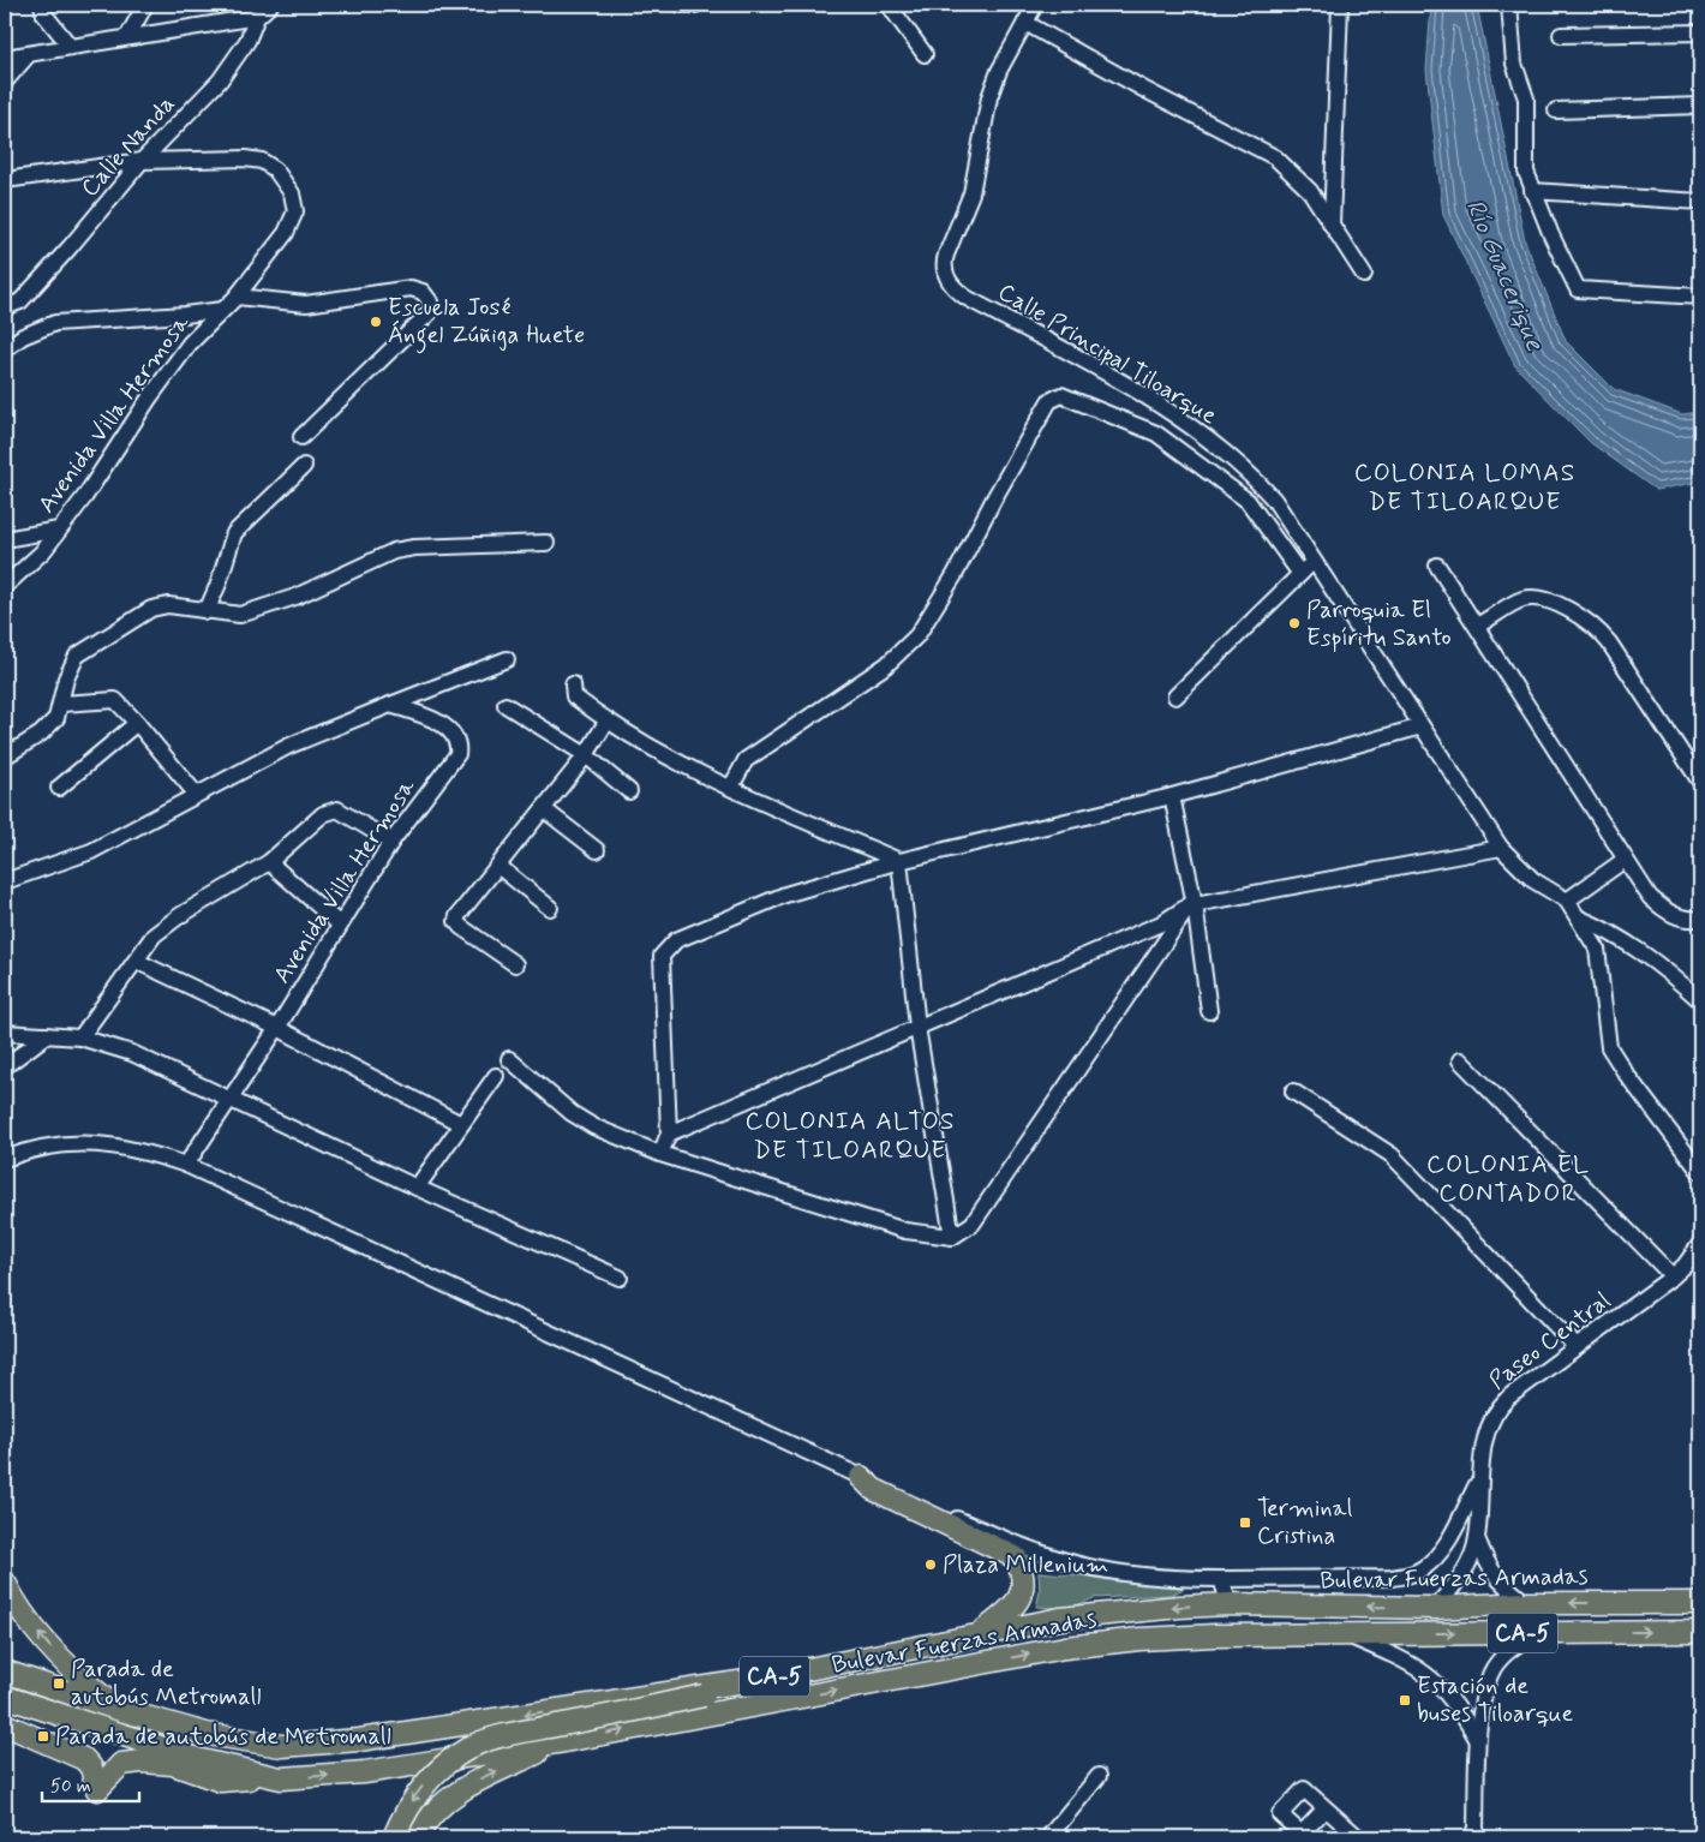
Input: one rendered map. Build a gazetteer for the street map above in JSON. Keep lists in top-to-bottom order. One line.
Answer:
{"streets":{"highway":["Bulevar Fuerzas Armadas","CA-5"],"street":["Calle Nanda","Calle Principal Tiloarque","Avenida Villa Hermosa","Paseo Central"]},"crossings":[["Calle Nanda","Avenida Villa Hermosa"],["Paseo Central","Bulevar Fuerzas Armadas"]],"districts":["COLONIA LOMAS DE TILOARQUE","COLONIA ALTOS DE TILOARQUE","COLONIA EL CONTADOR"],"water":["Río Guacerique"],"places":{"other":["Escuela José Ángel Zúñiga Huete","Parroquia El Espíritu Santo","Plaza Millenium"],"transit":["Terminal Cristina","Parada de autobús Metromall","Estación de buses Tiloarque","Parada de autobús de Metromall"]},"scale_bar":"50 m"}
